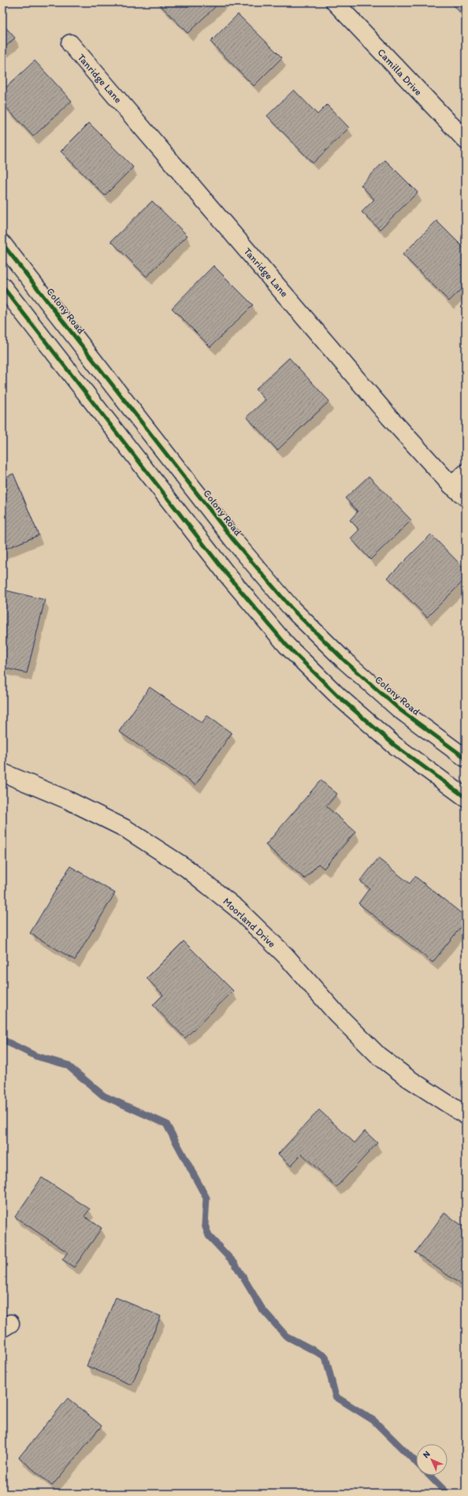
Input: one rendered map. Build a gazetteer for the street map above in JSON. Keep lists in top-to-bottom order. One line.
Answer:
{"streets":{"street":["Camilla Drive","Tanridge Lane","Colony Road","Moorland Drive"]},"north":"top left"}
